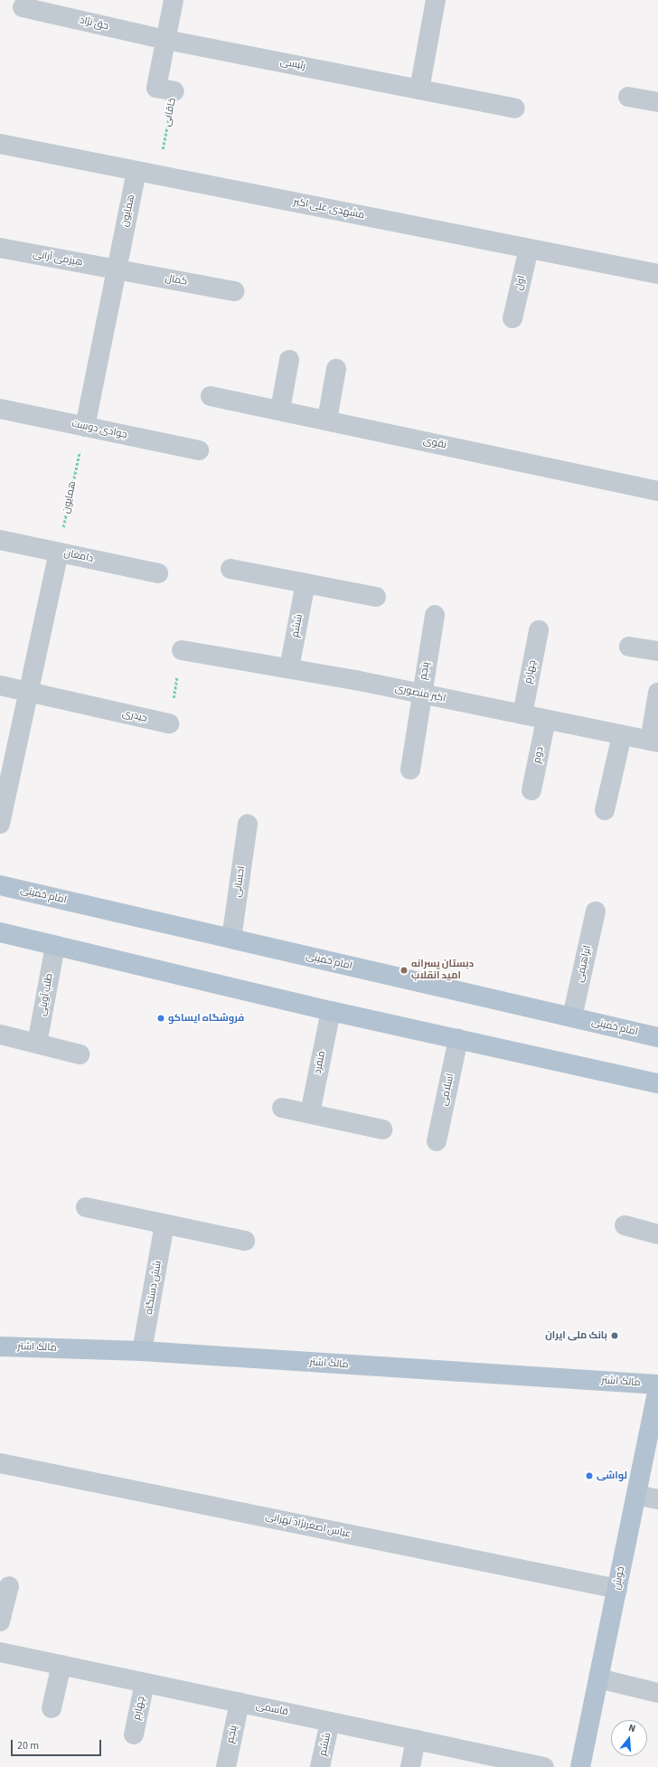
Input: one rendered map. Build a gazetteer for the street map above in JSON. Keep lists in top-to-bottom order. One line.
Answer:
{"streets":{"main road":["امام خمینی","مالک اشتر","خوش"],"street":["حق نژاد","رئیسی","خاقانی","مشهدی علی اکبر","همایون","هیزمی آرانی","کمال","اول","جوادی دوست","نقوی","دامغان","ششم","پنجم","چهارم","اکبر منصوری","حیدری","دوم","احسانی","ابراهیمی","طلب آوینی","منفرد","اسلامی","شش دستگاه","عباس اصغرنژاد تهرانی","قاسمی"]},"crossings":[["حق نژاد","رئیسی"],["حق نژاد","خاقانی"],["رئیسی","خاقانی"],["خاقانی","مشهدی علی اکبر"],["مشهدی علی اکبر","همایون"],["مشهدی علی اکبر","اول"],["همایون","هیزمی آرانی"],["همایون","کمال"],["همایون","جوادی دوست"],["همایون","دامغان"],["هیزمی آرانی","کمال"],["ششم","اکبر منصوری"],["ششم","قاسمی"],["پنجم","اکبر منصوری"],["پنجم","قاسمی"],["چهارم","اکبر منصوری"],["چهارم","قاسمی"],["اکبر منصوری","دوم"],["احسانی","امام خمینی"],["امام خمینی","ابراهیمی"],["شش دستگاه","مالک اشتر"],["عباس اصغرنژاد تهرانی","خوش"]],"places":["دبستان پسرانه امید انقلاب","فروشگاه ایساکو","بانک ملی ایران","لواشی"],"scale_bar":"20 m","north":"top"}
